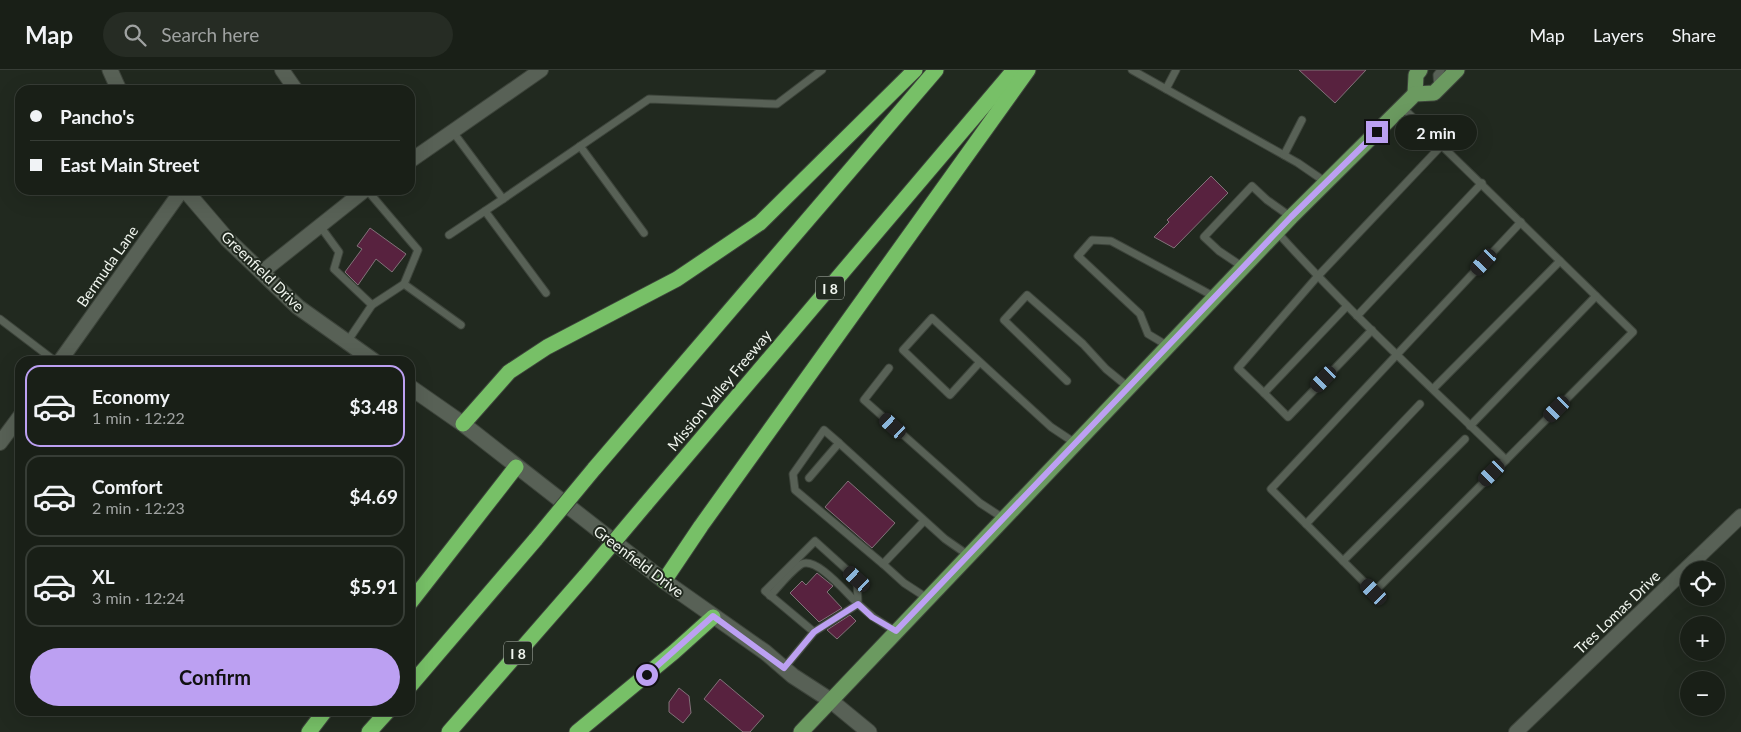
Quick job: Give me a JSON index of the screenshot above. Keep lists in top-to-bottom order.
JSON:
{
  "streets": {
    "highway": ["I 8", "Mission Valley Freeway"],
    "main road": ["Greenfield Drive"],
    "street": ["Bermuda Lane", "Tres Lomas Drive"]
  },
  "page": {
    "header": "Map",
    "search": "Search here",
    "nav": ["Map", "Layers", "Share"],
    "banner": ["Pancho's", "East Main Street"],
    "bubble": "2 min",
    "list": [
      {
        "name": "Economy",
        "note": "1 min · 12:22",
        "value": "$3.48"
      },
      {
        "name": "Comfort",
        "note": "2 min · 12:23",
        "value": "$4.69"
      },
      {
        "name": "XL",
        "note": "3 min · 12:24",
        "value": "$5.91"
      }
    ],
    "map_buttons": ["+", "−"],
    "buttons": "Confirm"
  }
}
